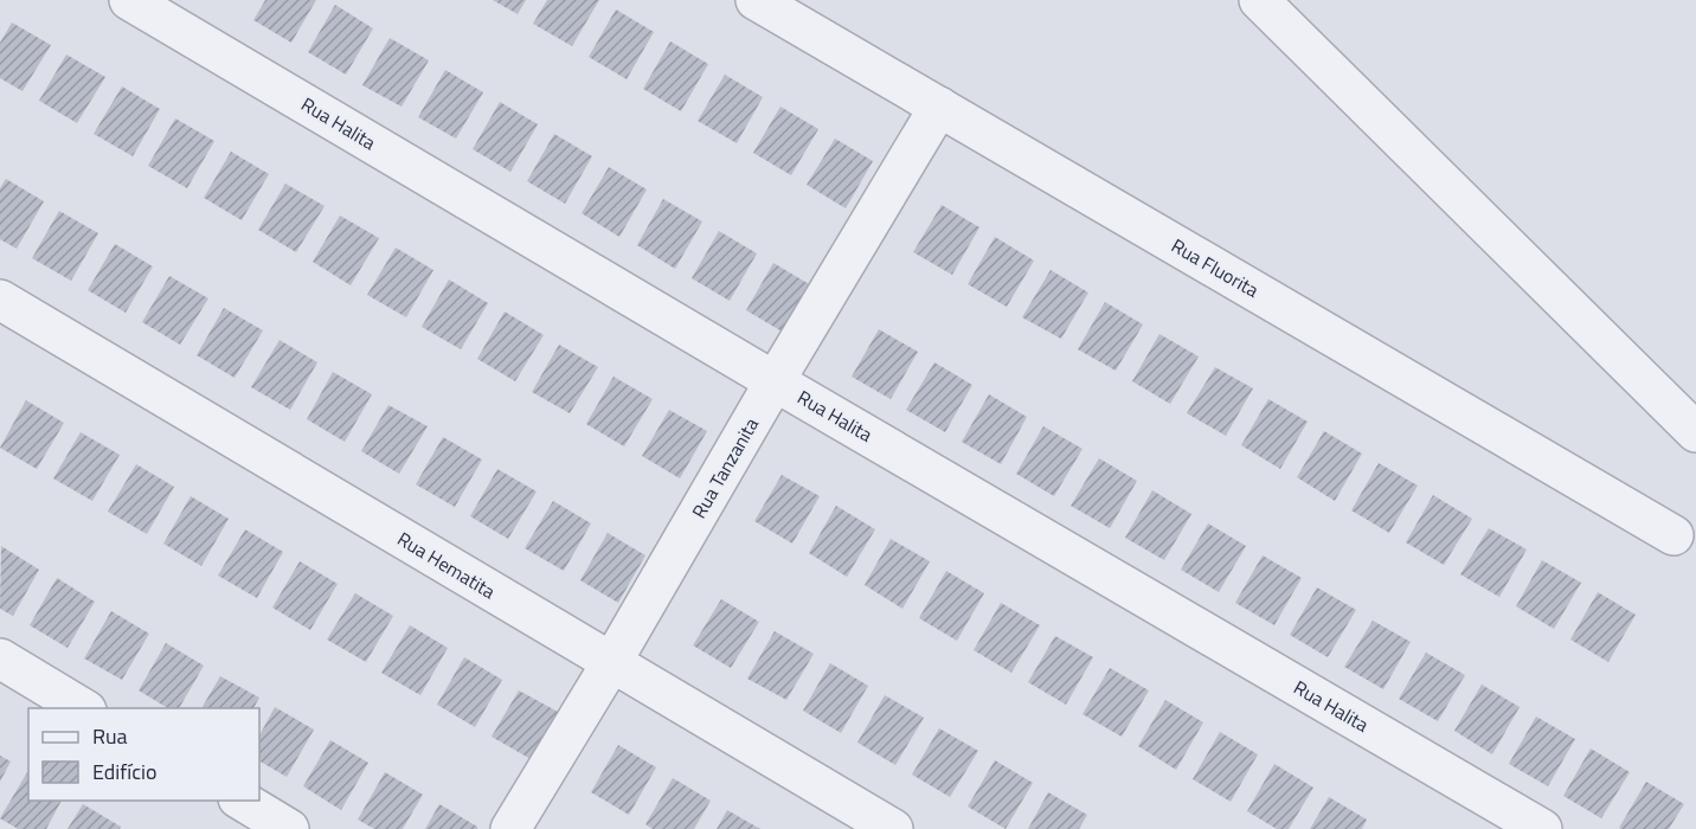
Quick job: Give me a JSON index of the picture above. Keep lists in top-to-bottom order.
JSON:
{
  "streets": {
    "street": [
      "Rua Halita",
      "Rua Fluorita",
      "Rua Tanzanita",
      "Rua Hematita"
    ]
  },
  "crossings": [
    ["Rua Halita", "Rua Tanzanita"],
    ["Rua Fluorita", "Rua Tanzanita"],
    ["Rua Tanzanita", "Rua Hematita"]
  ],
  "legend": ["Rua", "Edifício"]
}
